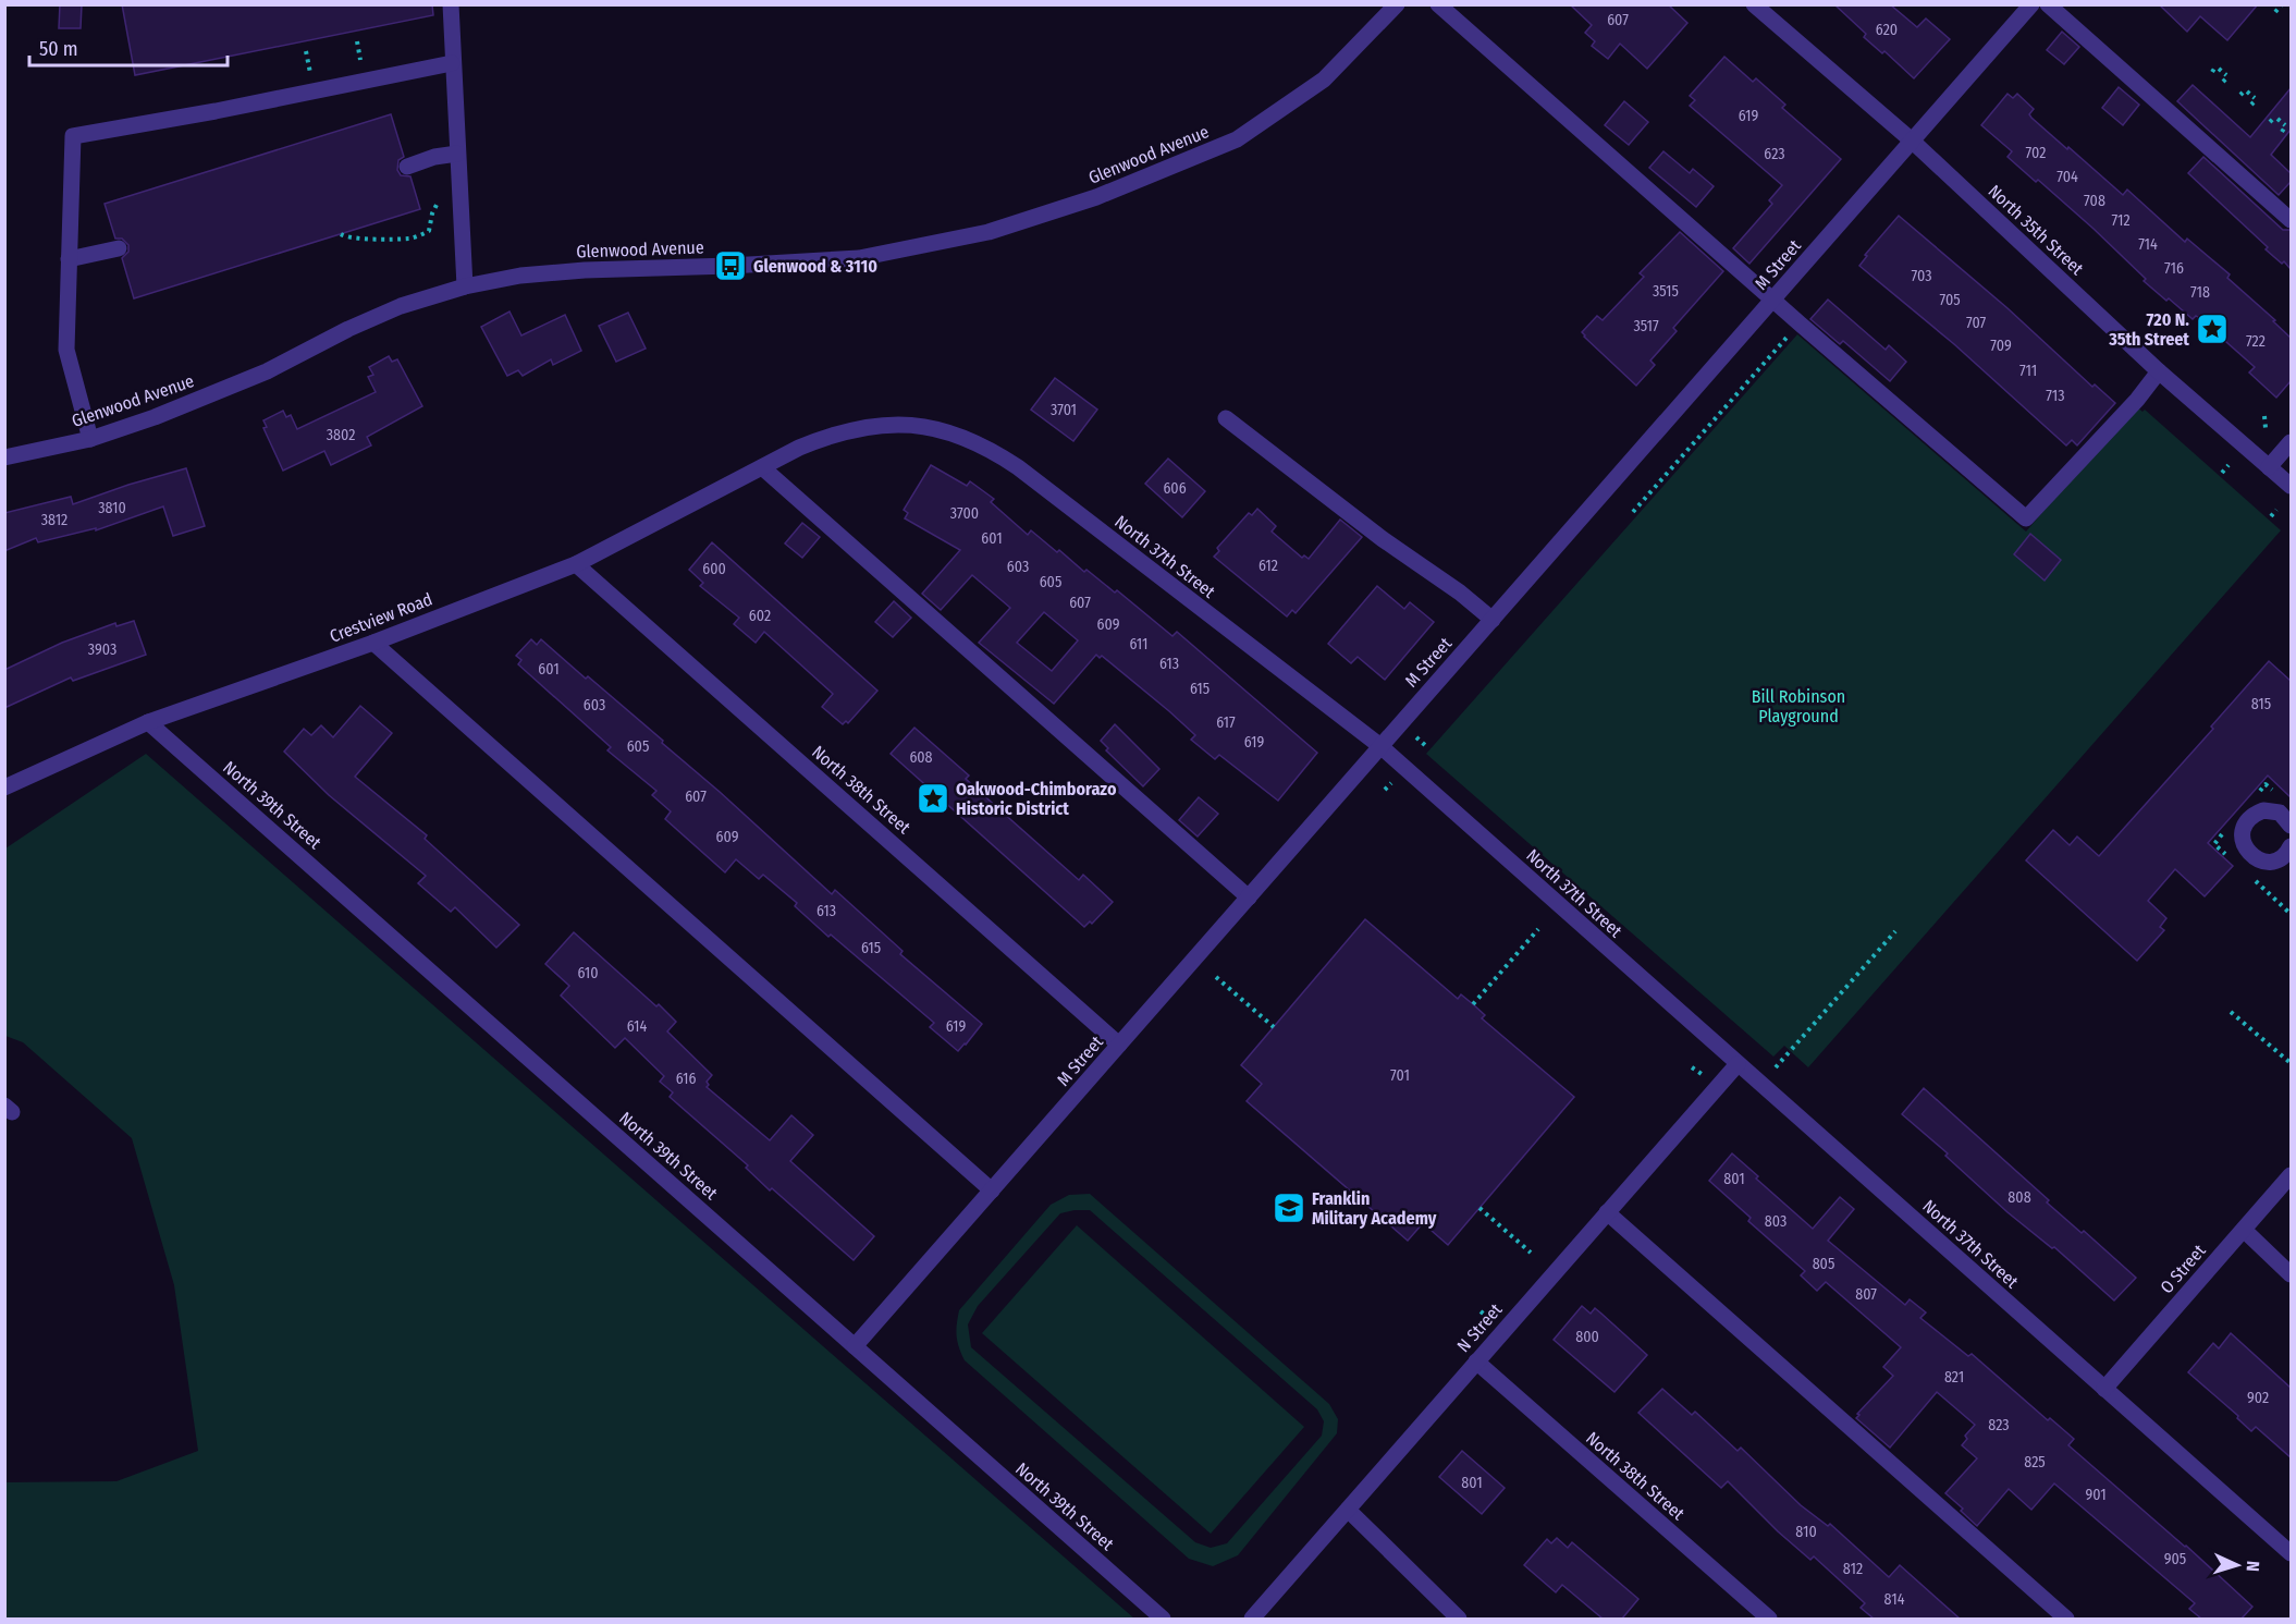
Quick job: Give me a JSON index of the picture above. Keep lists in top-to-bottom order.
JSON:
{
  "streets": {
    "street": [
      "Glenwood Avenue",
      "North 35th Street",
      "M Street",
      "North 37th Street",
      "Crestview Road",
      "North 38th Street",
      "North 39th Street",
      "O Street",
      "N Street"
    ]
  },
  "crossings": [
    ["North 35th Street", "M Street"],
    ["M Street", "North 37th Street"],
    ["M Street", "North 38th Street"],
    ["M Street", "North 39th Street"],
    ["North 37th Street", "Crestview Road"],
    ["North 37th Street", "O Street"],
    ["North 37th Street", "N Street"],
    ["Crestview Road", "North 38th Street"],
    ["Crestview Road", "North 39th Street"],
    ["North 38th Street", "N Street"]
  ],
  "parks": ["Bill Robinson Playground"],
  "places": {
    "bus stop": ["Glenwood & 3110"],
    "place": ["720 N. 35th Street", "Oakwood-Chimborazo Historic District"],
    "school or university": ["Franklin Military Academy"]
  },
  "house_numbers": [
    "607",
    "620",
    "619",
    "702",
    "623",
    "704",
    "708",
    "712",
    "714",
    "716",
    "703",
    "3515",
    "718",
    "705",
    "707",
    "3517",
    "722",
    "709",
    "711",
    "713",
    "3701",
    "3802",
    "606",
    "3810",
    "3700",
    "3812",
    "601",
    "612",
    "603",
    "600",
    "605",
    "607",
    "602",
    "609",
    "611",
    "3903",
    "613",
    "601",
    "615",
    "815",
    "603",
    "617",
    "619",
    "605",
    "608",
    "607",
    "609",
    "613",
    "615",
    "610",
    "614",
    "619",
    "701",
    "616",
    "801",
    "808",
    "803",
    "805",
    "807",
    "800",
    "821",
    "902",
    "823",
    "825",
    "801",
    "901",
    "810",
    "905",
    "812",
    "814"
  ],
  "scale_bar": "50 m",
  "north": "right"
}
